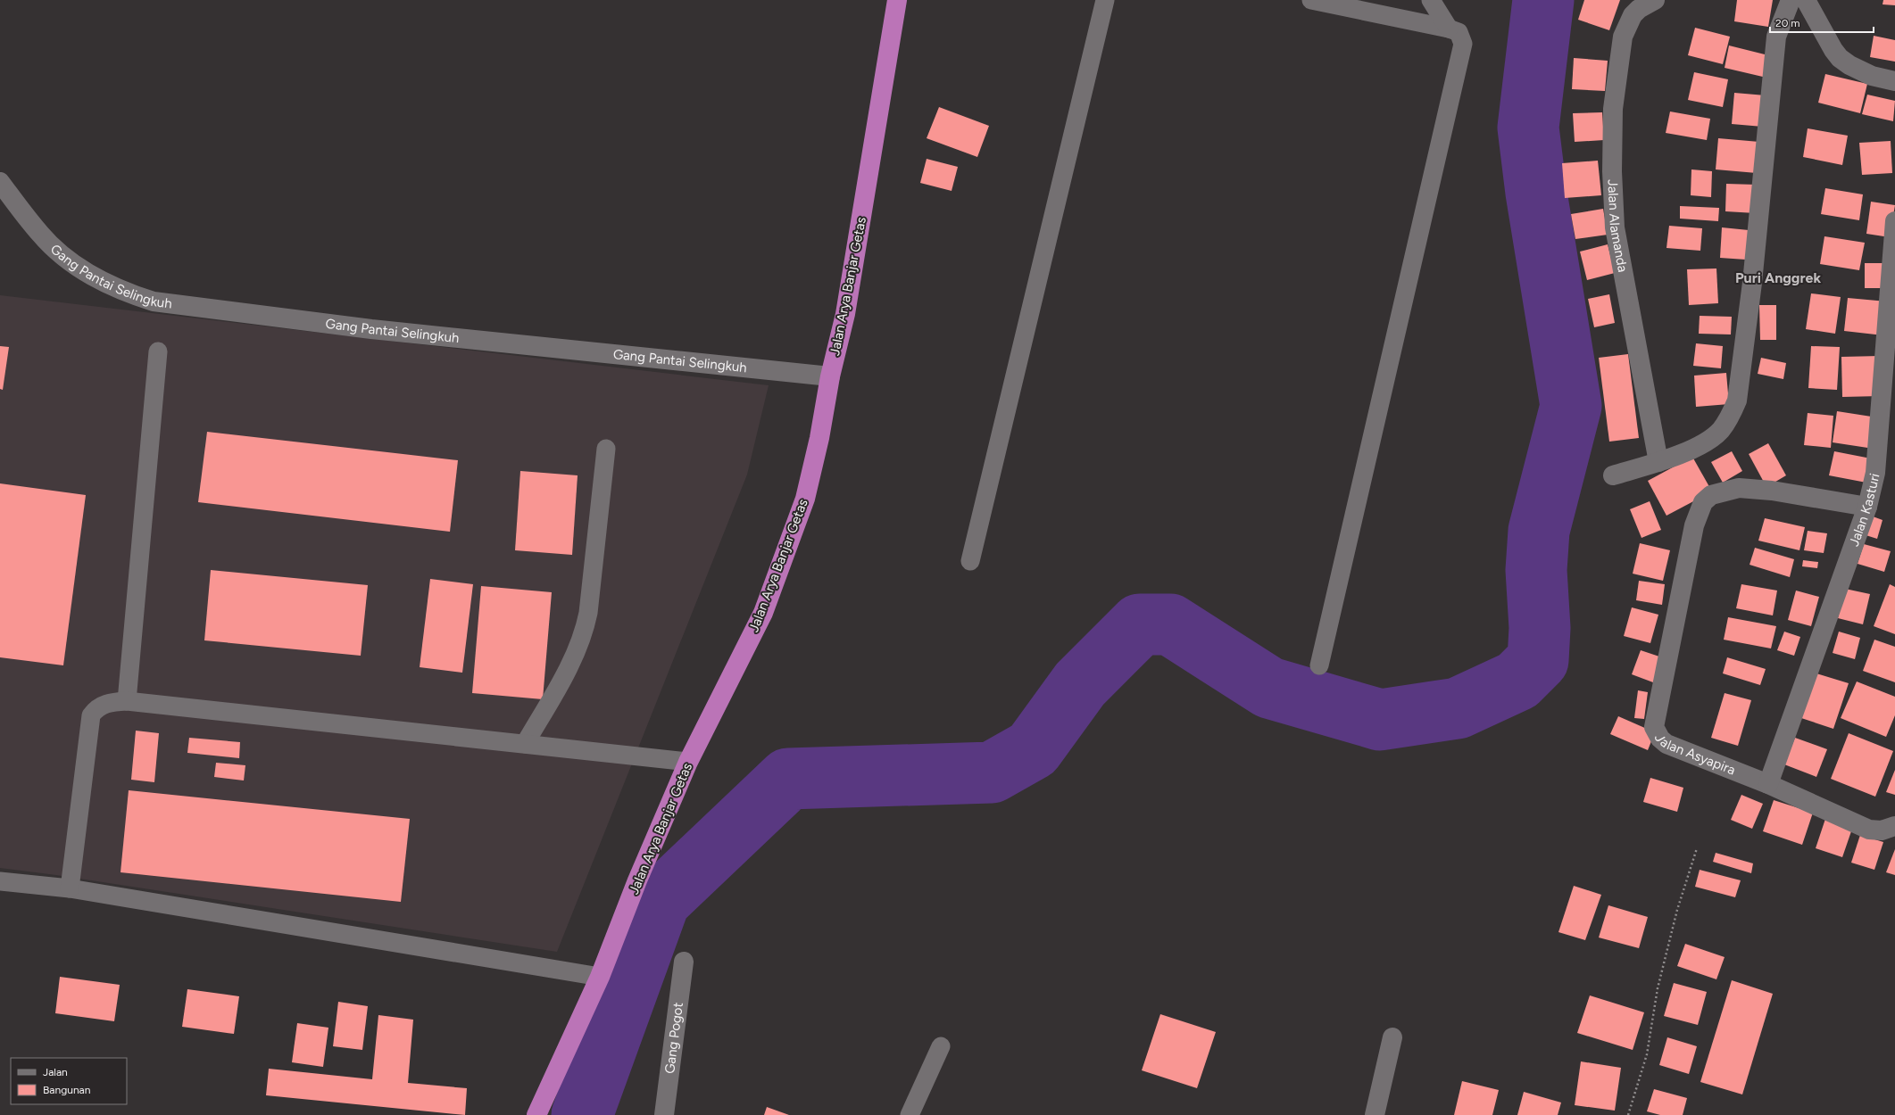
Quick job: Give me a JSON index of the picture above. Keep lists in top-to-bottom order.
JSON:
{
  "streets": {
    "highway": ["Jalan Arya Banjar Getas"],
    "street": [
      "Jalan Alamanda",
      "Gang Pantai Selingkuh",
      "Jalan Kasturi",
      "Jalan Asyapira",
      "Gang Pogot"
    ]
  },
  "crossings": [
    ["Gang Pantai Selingkuh", "Jalan Arya Banjar Getas"],
    ["Jalan Kasturi", "Jalan Asyapira"]
  ],
  "districts": ["Puri Anggrek"],
  "legend": ["Jalan", "Bangunan"],
  "scale_bar": "20 m"
}
